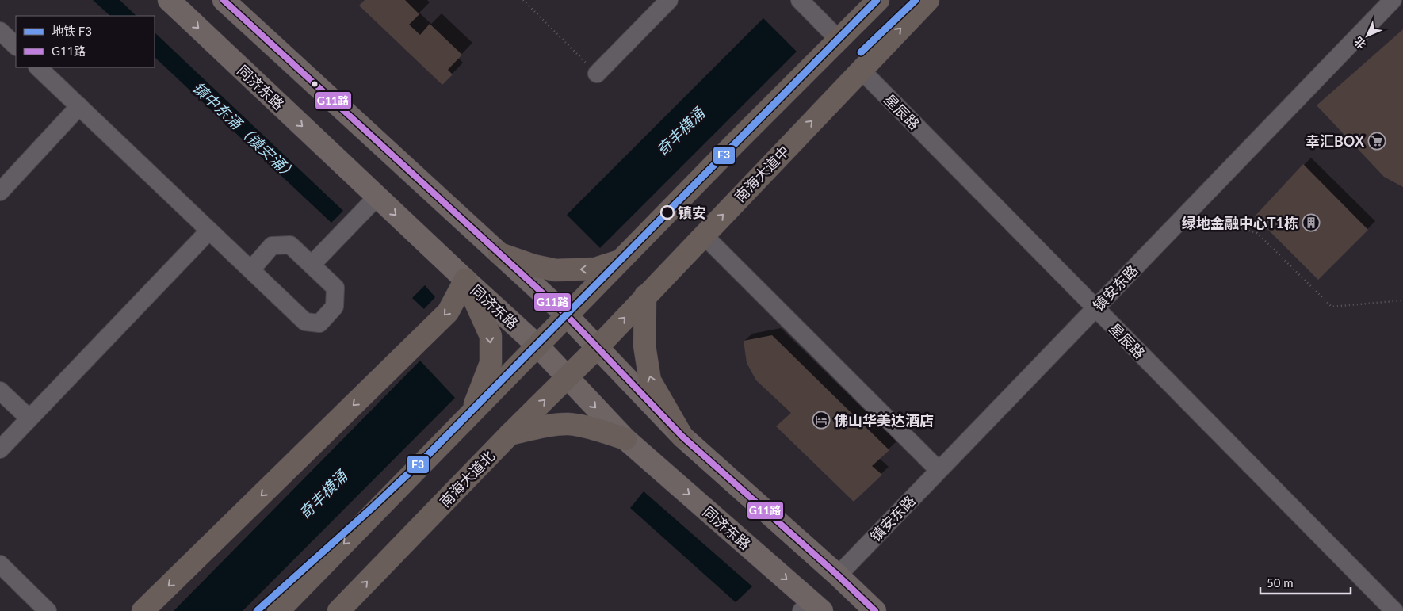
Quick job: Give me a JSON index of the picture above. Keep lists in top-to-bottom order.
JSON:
{
  "streets": {
    "highway": ["南海大道中", "南海大道北"],
    "main road": ["同济东路"],
    "street": ["星辰路", "镇安东路"]
  },
  "crossings": [
    ["同济东路", "南海大道北"],
    ["星辰路", "南海大道中"],
    ["星辰路", "镇安东路"],
    ["南海大道中", "南海大道北"]
  ],
  "water": ["镇中东涌（镇安涌）", "奇丰横涌"],
  "places": {
    "supermarket": ["幸汇BOX"],
    "other": ["镇安"],
    "building": ["绿地金融中心T1栋"],
    "hotel": ["佛山华美达酒店"]
  },
  "lines": ["metro line F3", "transit line G11路"],
  "legend": ["地铁 F3", "G11路"],
  "scale_bar": "50 m",
  "north": "bottom left"
}
